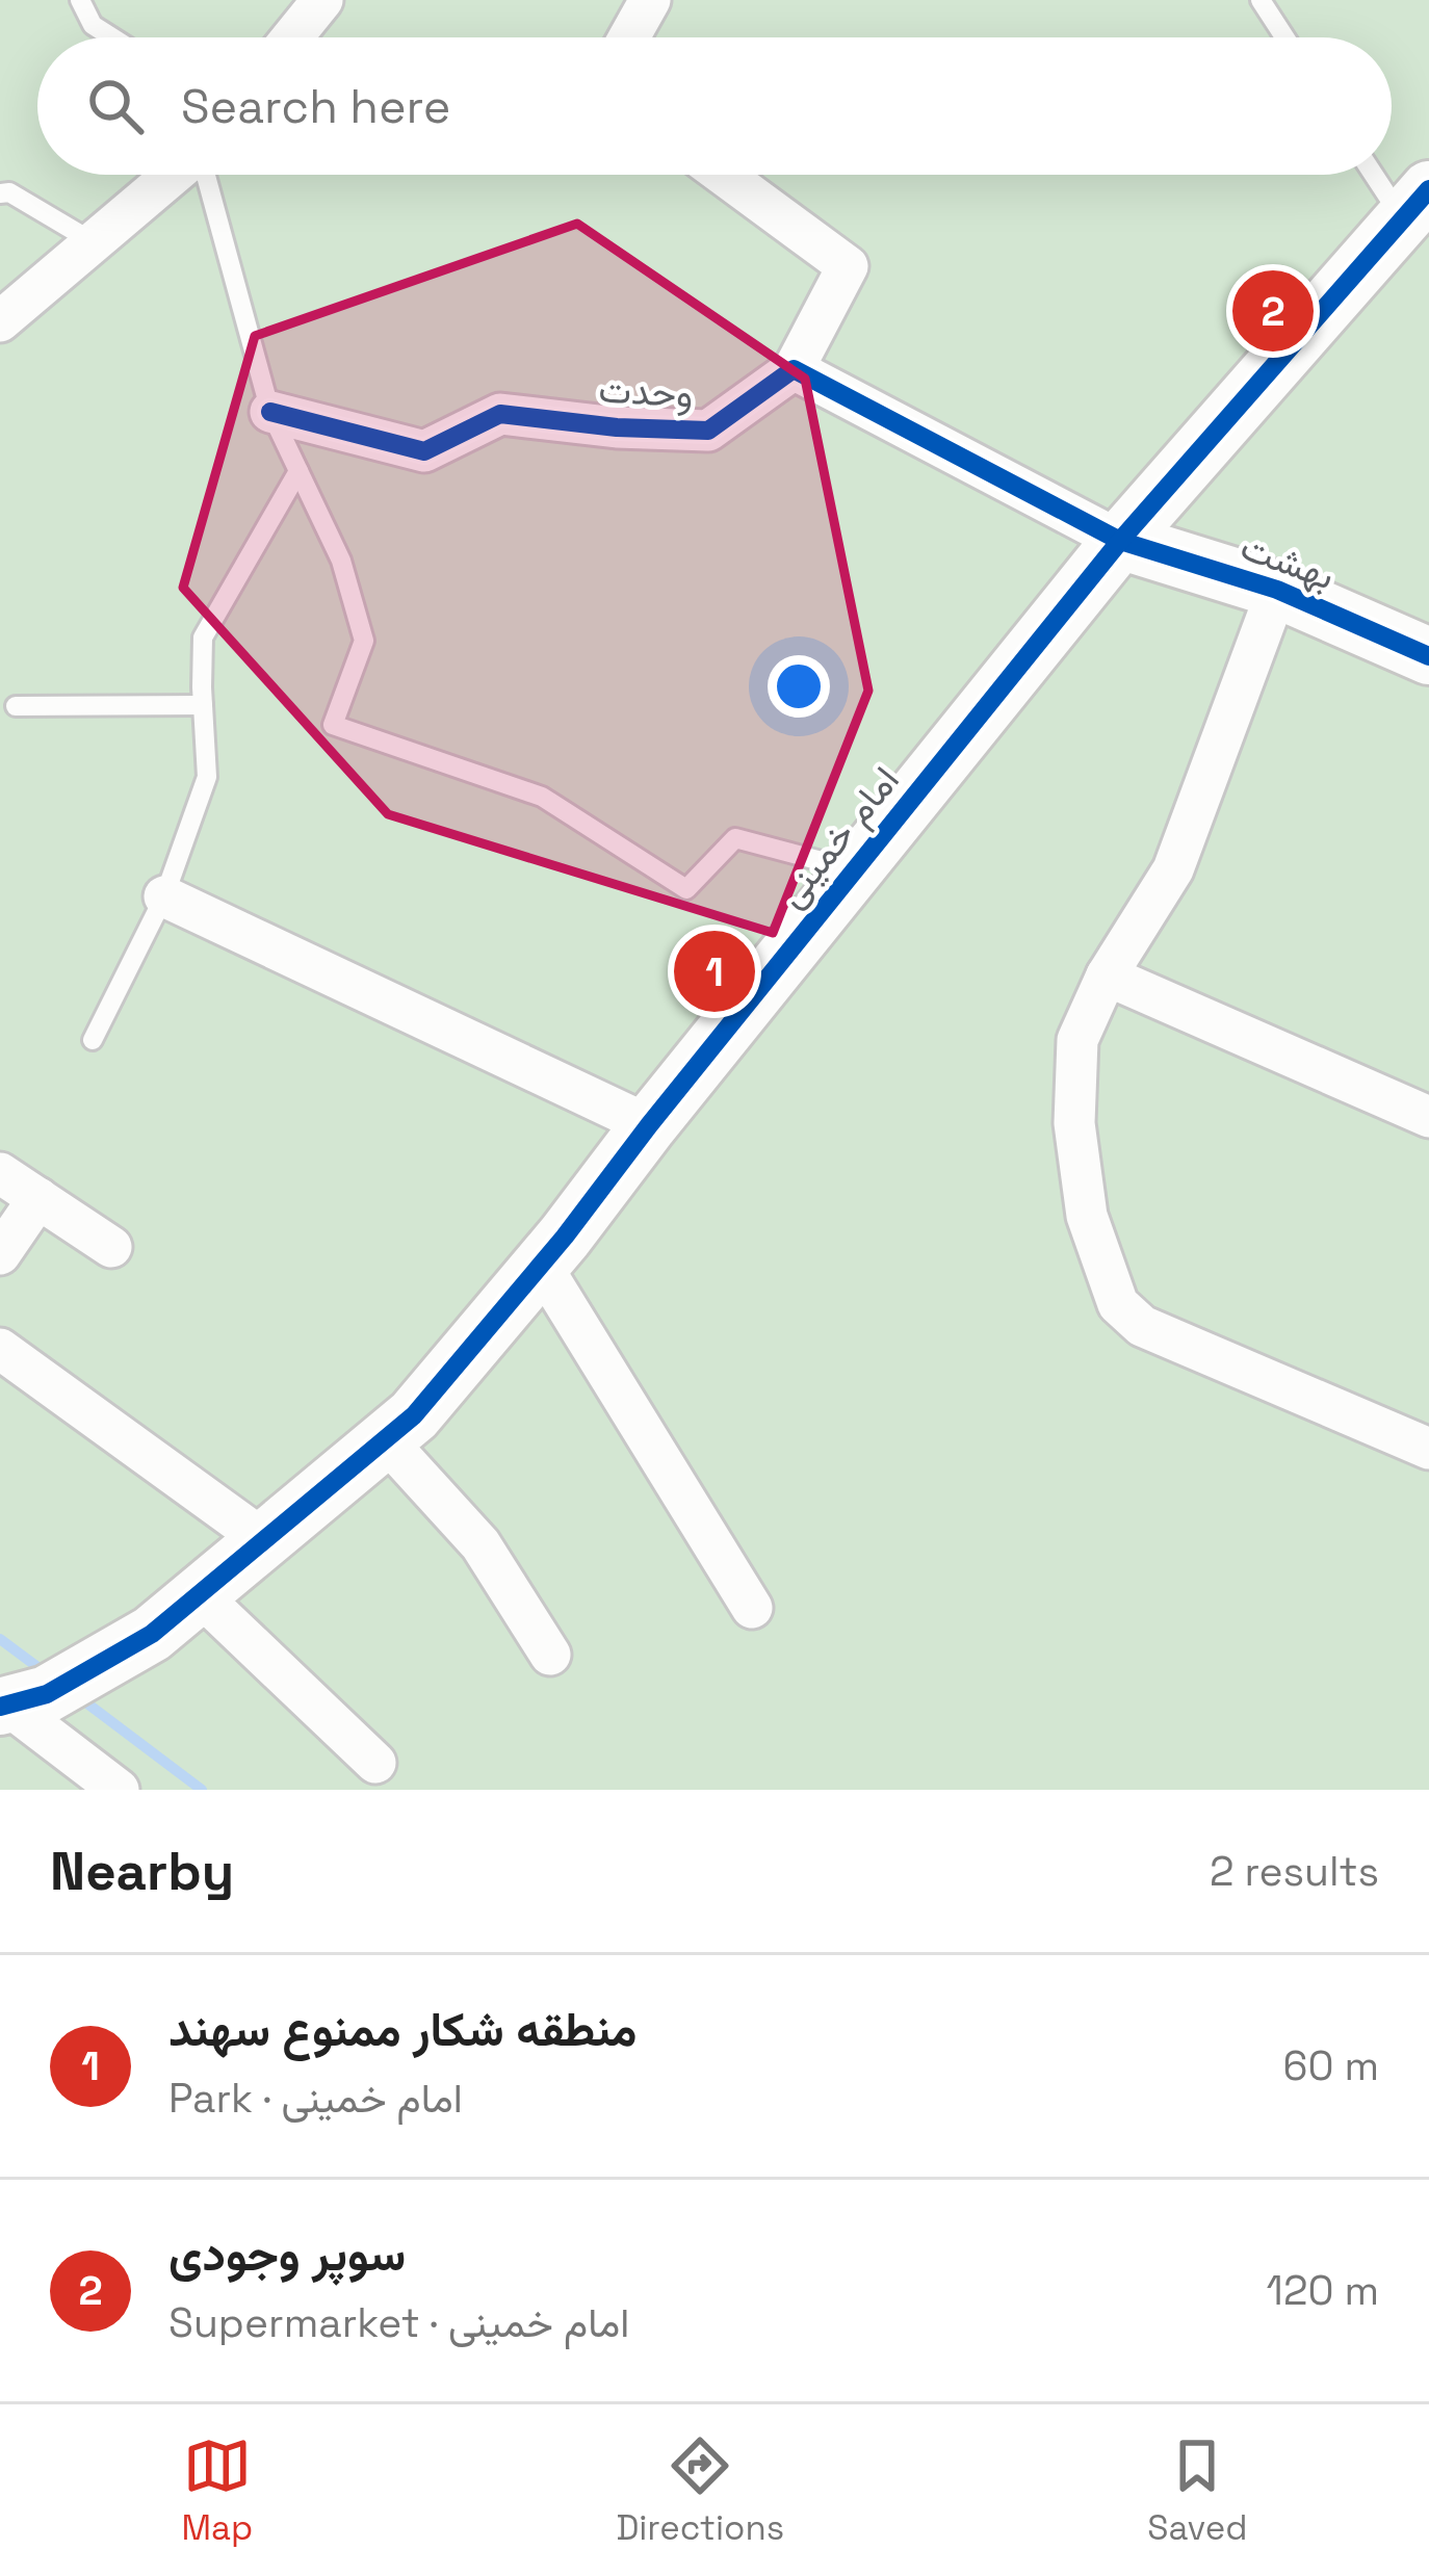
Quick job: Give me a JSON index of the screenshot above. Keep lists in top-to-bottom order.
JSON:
{
  "streets": {
    "street": ["وحدت", "بهشت", "امام خمینی"]
  },
  "crossings": [
    ["بهشت", "امام خمینی"]
  ],
  "page": {
    "search": "Search here",
    "pins": ["2", "1"],
    "heading": ["Nearby", "2 results"],
    "list": [
      {
        "mark": "1",
        "name": "منطقه شکار ممنوع سهند",
        "note": "Park · امام خمینی",
        "value": "60 m"
      },
      {
        "mark": "2",
        "name": "سوپر وجودی",
        "note": "Supermarket · امام خمینی",
        "value": "120 m"
      }
    ],
    "nav": ["Map", "Directions", "Saved"]
  }
}
